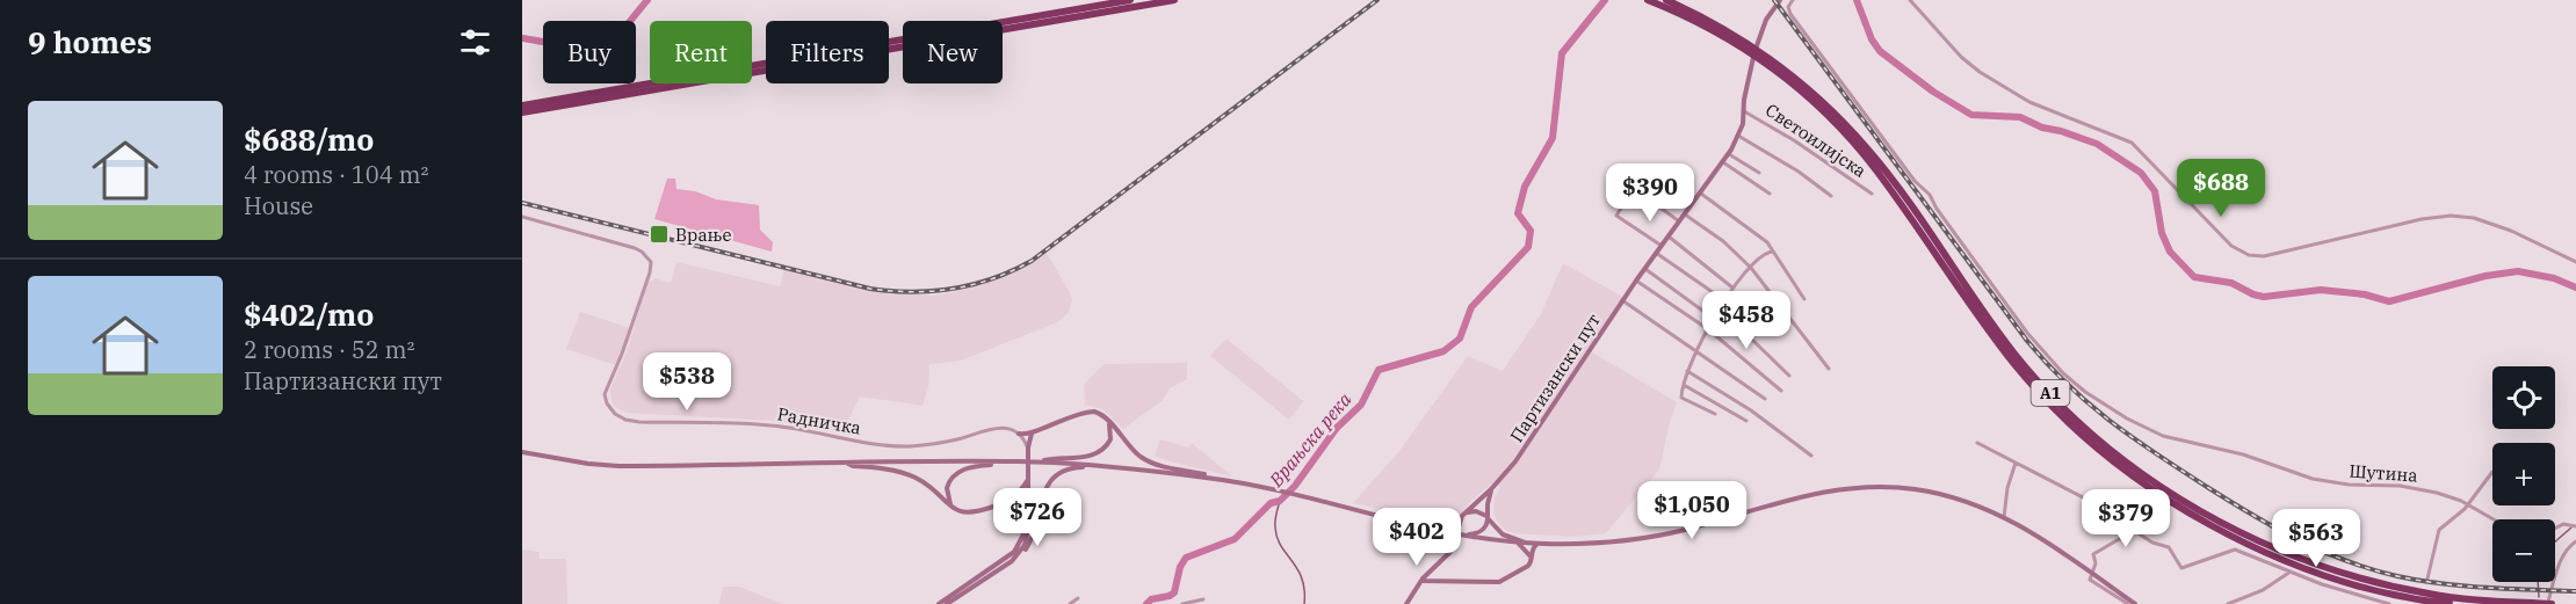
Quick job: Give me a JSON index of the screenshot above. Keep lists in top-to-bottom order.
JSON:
{
  "streets": {
    "highway": ["A1"],
    "main road": ["Партизански пут"],
    "street": ["Светоилијска", "Радничка", "Шутина"]
  },
  "crossings": [
    ["Светоилијска", "Партизански пут"]
  ],
  "water": ["Врањска река"],
  "places": {
    "transit": ["Врање"]
  },
  "page": {
    "heading": "9 homes",
    "chip": [
      "Buy",
      "Rent",
      "Filters",
      "New"
    ],
    "list": [
      {
        "name": "$688/mo",
        "note": "4 rooms · 104 m² · House"
      },
      {
        "name": "$402/mo",
        "note": "2 rooms · 52 m² · Партизански пут"
      }
    ],
    "price": [
      "$688",
      "$390",
      "$458",
      "$538",
      "$1,050",
      "$726",
      "$379",
      "$402",
      "$563"
    ],
    "map_buttons": ["+", "−"]
  }
}
